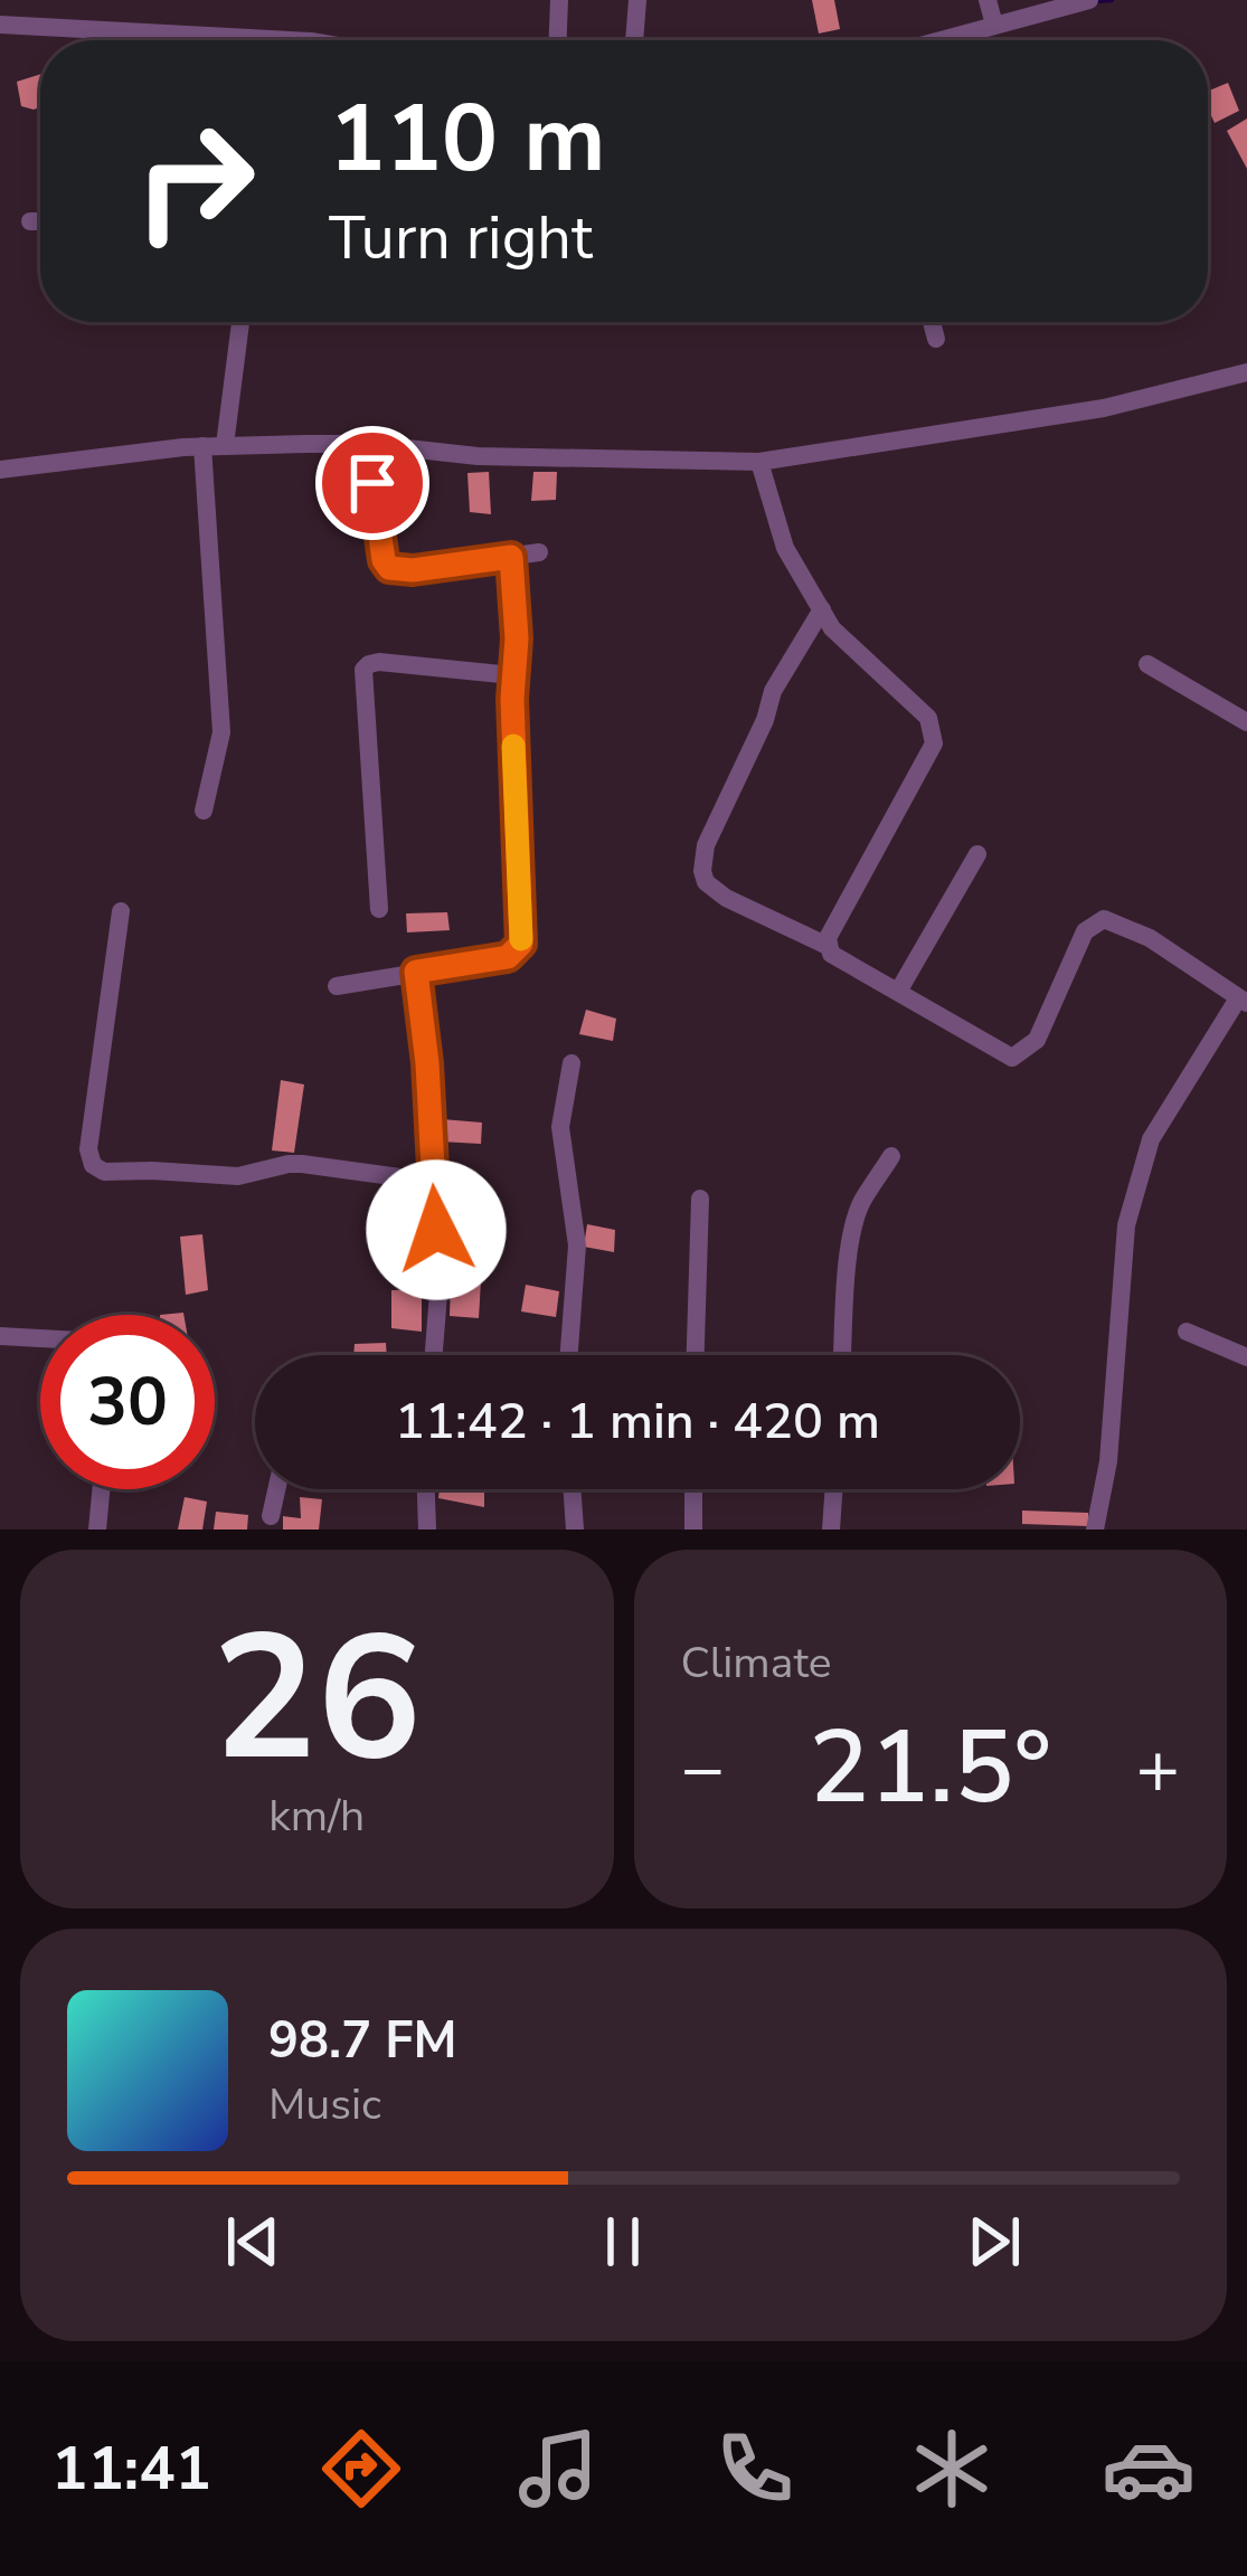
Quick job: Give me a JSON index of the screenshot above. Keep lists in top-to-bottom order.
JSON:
{
  "page": {
    "turn": ["110 m", "Turn right"],
    "limit": "30",
    "trip": "11:42 · 1 min · 420 m",
    "tile": [
      ["26", "km/h"],
      "Climate"
    ],
    "heat": ["−", "21.5°", "+"],
    "song": ["98.7 FM", "Music"],
    "tabs": "11:41"
  }
}
